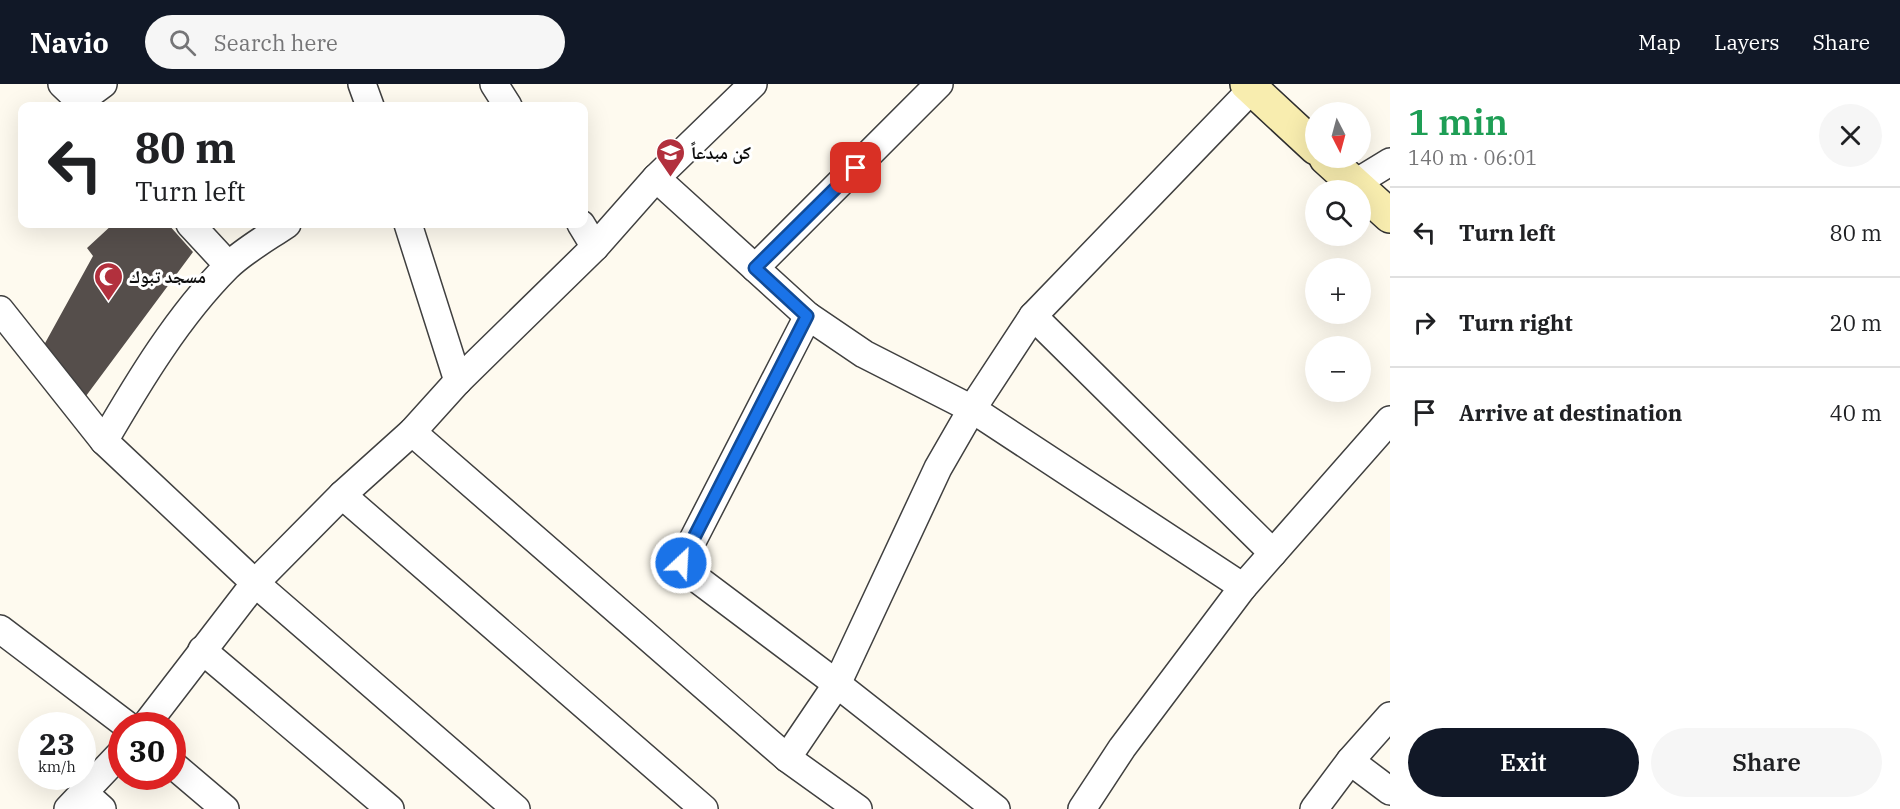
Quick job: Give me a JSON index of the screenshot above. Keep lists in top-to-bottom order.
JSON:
{
  "places": {
    "school or university": ["كن مبدعاً"],
    "mosque": ["مسجد تبوك"]
  },
  "north": "bottom",
  "page": {
    "header": "Navio",
    "search": "Search here",
    "nav": ["Map", "Layers", "Share"],
    "heading": ["1 min", "140 m · 06:01"],
    "map_buttons": ["+", "−"],
    "turn": ["80 m", "Turn left"],
    "list": [
      {
        "name": "Turn left",
        "value": "80 m"
      },
      {
        "name": "Turn right",
        "value": "20 m"
      },
      {
        "name": "Arrive at destination",
        "value": "40 m"
      }
    ],
    "speed": "23 km/h",
    "limit": "30",
    "buttons": ["Exit", "Share"]
  }
}
